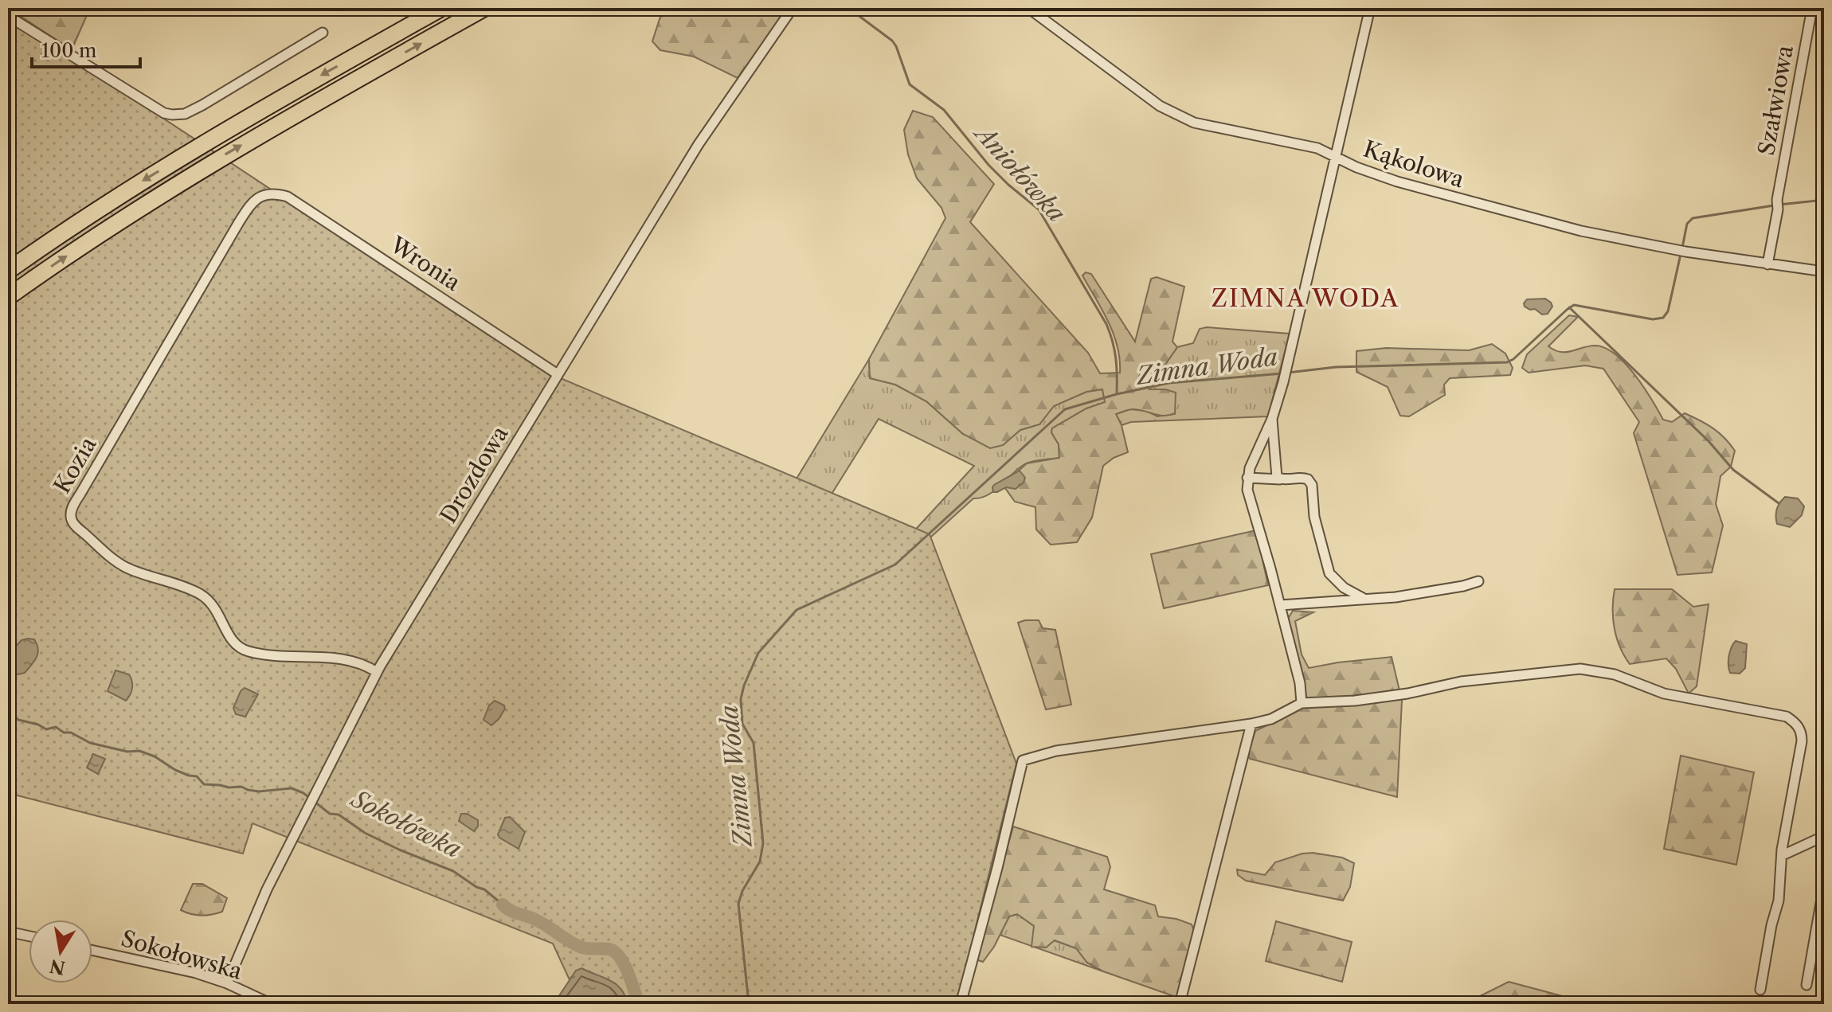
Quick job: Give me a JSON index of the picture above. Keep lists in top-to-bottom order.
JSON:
{
  "streets": {
    "street": [
      "Szałwiowa",
      "Kąkolowa",
      "Wronia",
      "Kozia",
      "Drozdowa",
      "Sokołowska"
    ]
  },
  "crossings": [
    ["Szałwiowa", "Kąkolowa"],
    ["Wronia", "Kozia"],
    ["Wronia", "Drozdowa"],
    ["Kozia", "Drozdowa"],
    ["Drozdowa", "Sokołowska"]
  ],
  "districts": ["ZIMNA WODA"],
  "water": ["Aniołówka", "Zimna Woda", "Sokołówka"],
  "scale_bar": "100 m",
  "north": "bottom"
}
